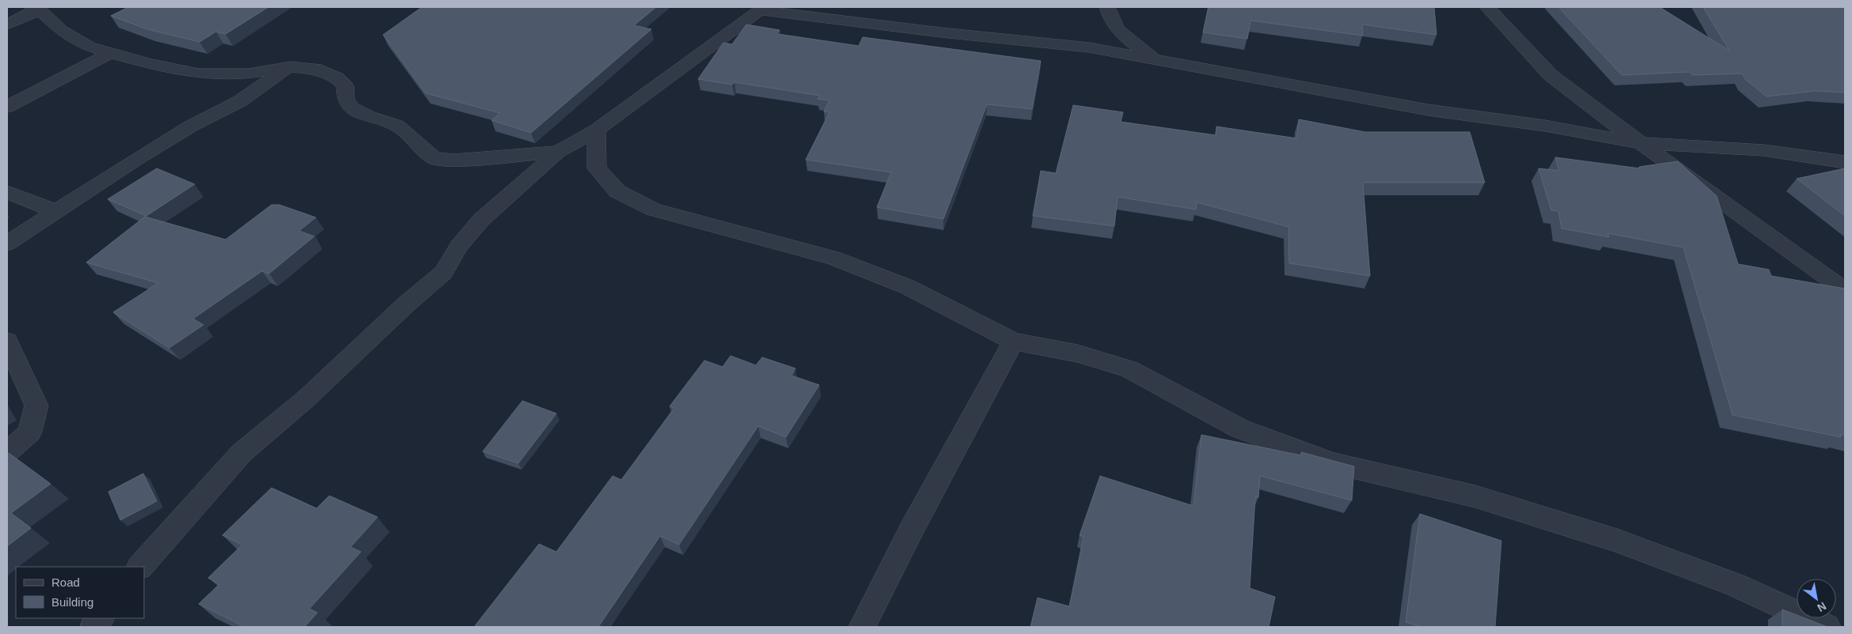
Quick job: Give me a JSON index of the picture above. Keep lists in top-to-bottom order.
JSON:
{
  "legend": ["Road", "Building"],
  "north": "bottom right"
}
